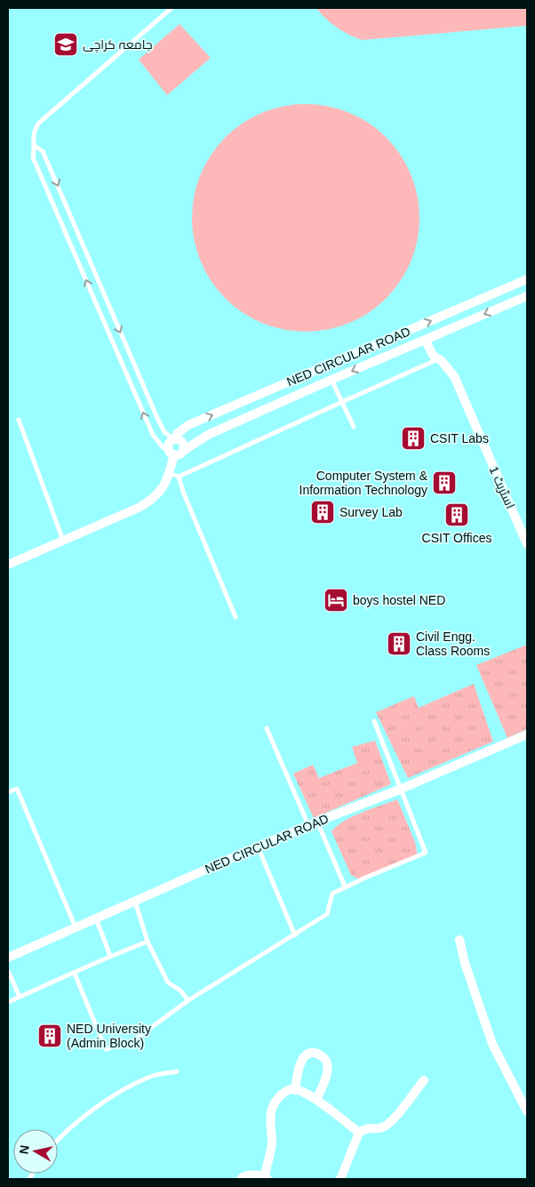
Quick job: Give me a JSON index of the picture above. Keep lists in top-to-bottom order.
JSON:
{
  "streets": {
    "street": ["NED CIRCULAR ROAD", "اسٹریٹ 1"]
  },
  "crossings": [
    ["NED CIRCULAR ROAD", "اسٹریٹ 1"]
  ],
  "places": {
    "school or university": ["جامعہ کراچی"],
    "building": [
      "CSIT Labs",
      "Computer System & Information Technology",
      "Survey Lab",
      "CSIT Offices",
      "Civil Engg. Class Rooms",
      "NED University (Admin Block)"
    ],
    "hotel": ["boys hostel NED"]
  },
  "north": "left"
}
